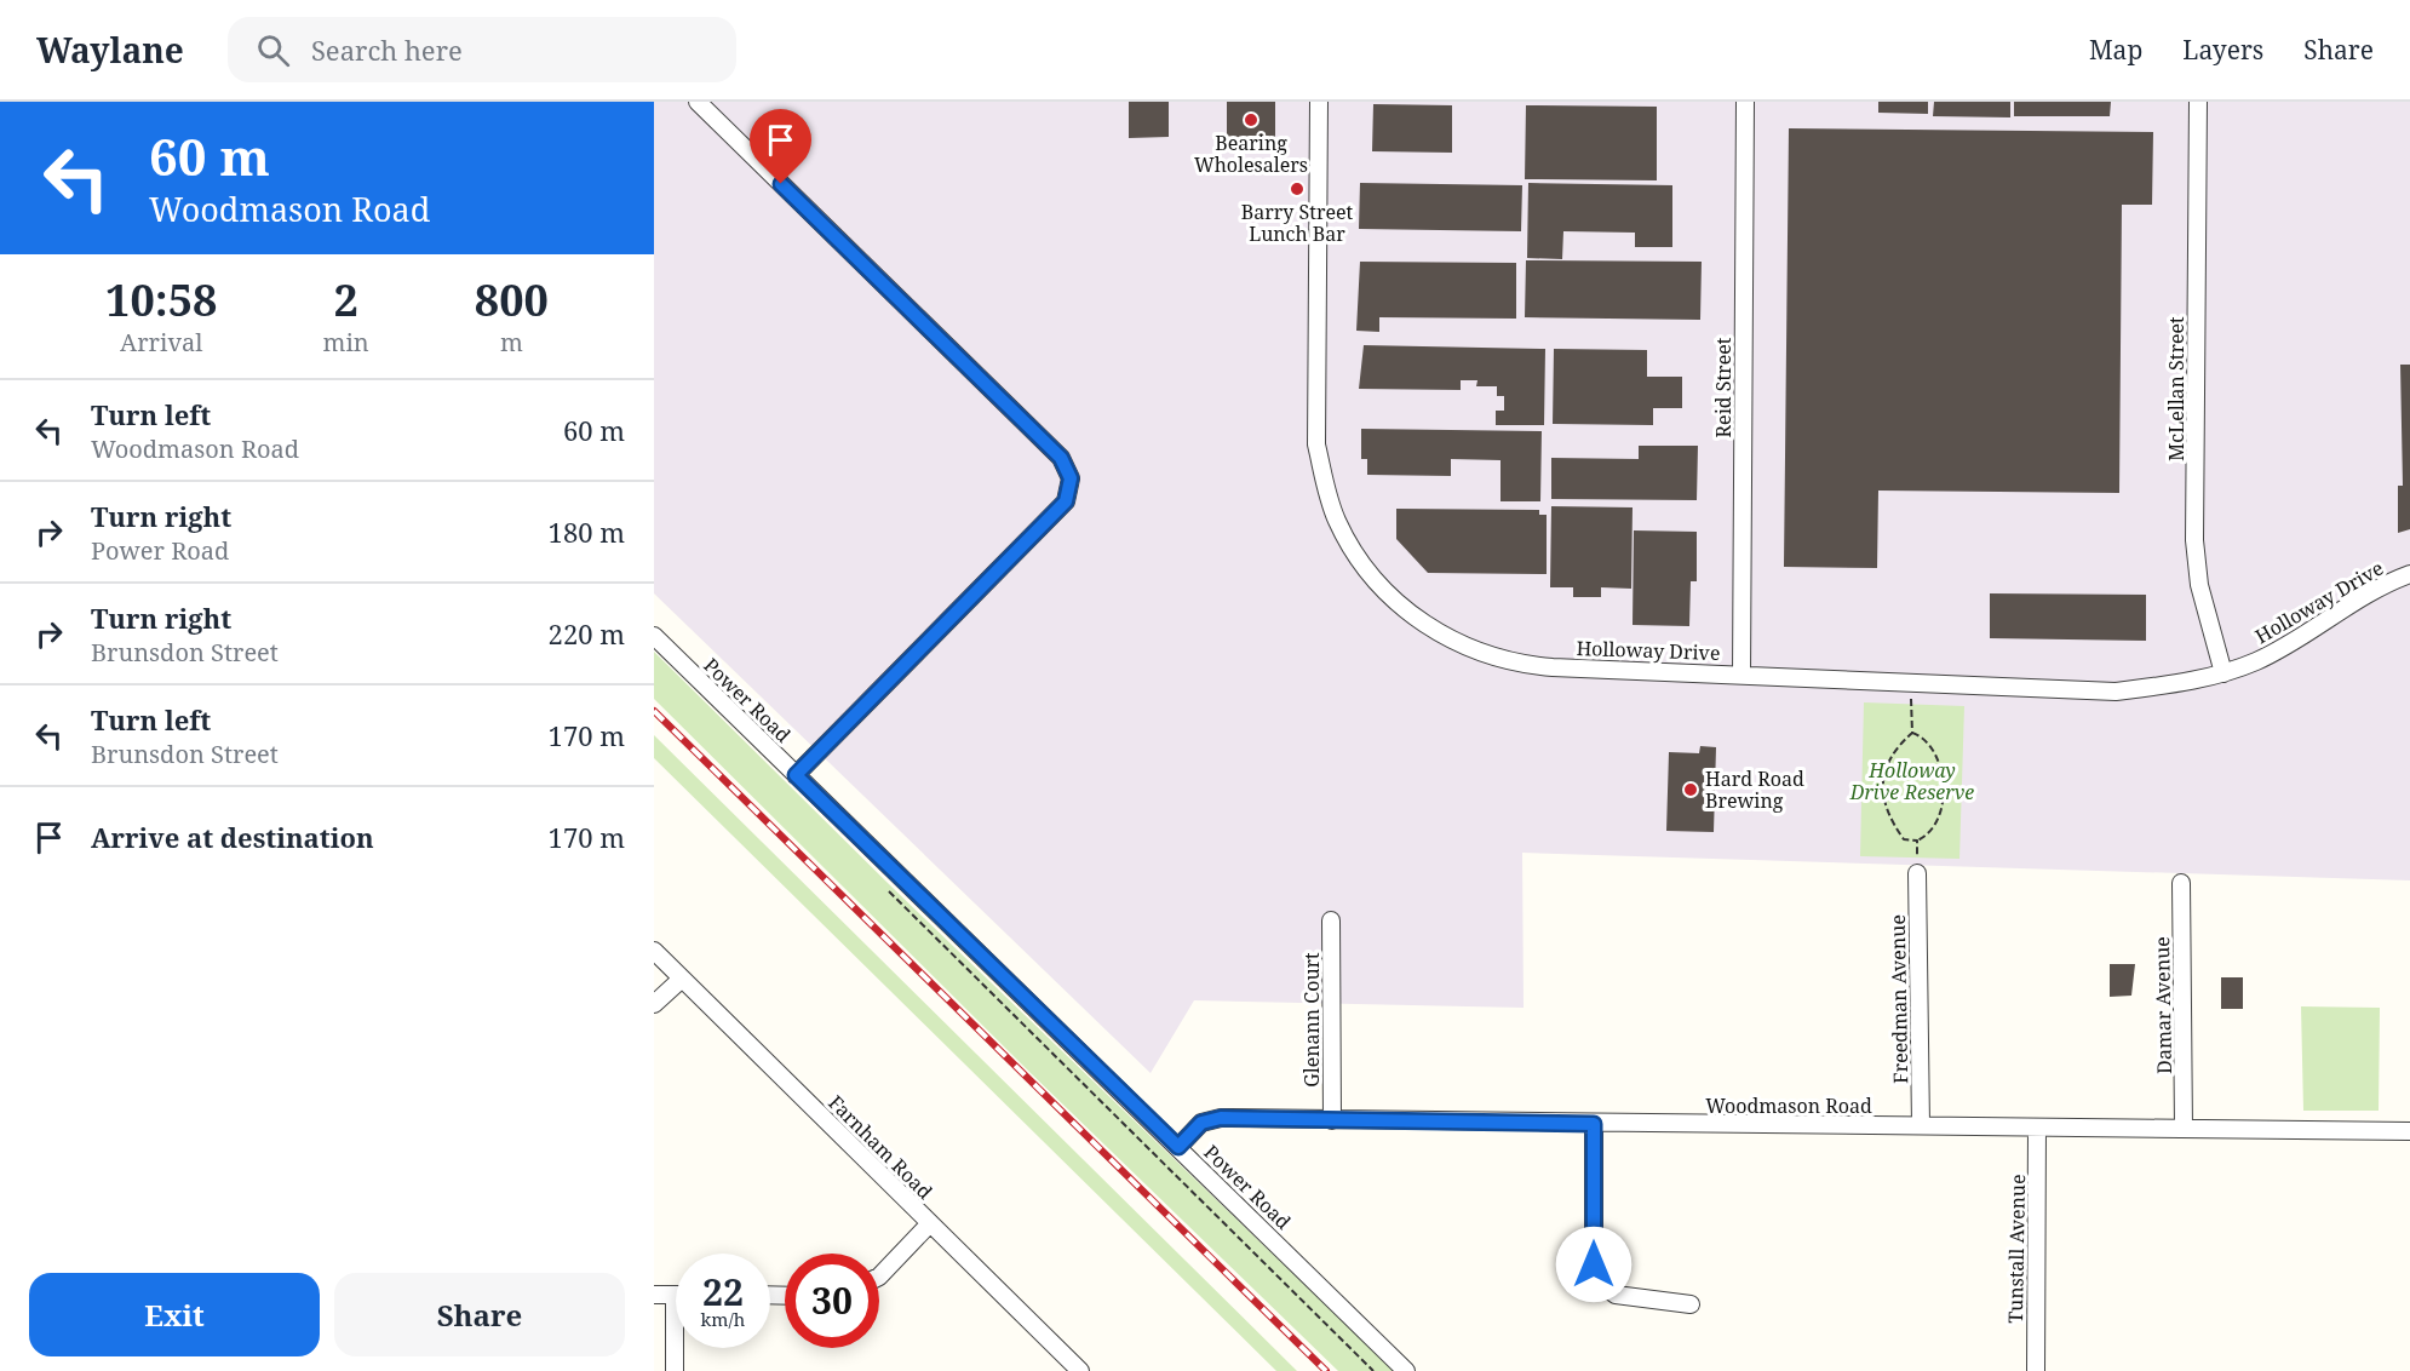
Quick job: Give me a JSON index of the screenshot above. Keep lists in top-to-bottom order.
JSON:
{
  "streets": {
    "street": [
      "Reid Street",
      "McLellan Street",
      "Holloway Drive",
      "Power Road",
      "Freedman Avenue",
      "Damar Avenue",
      "Glenann Court",
      "Woodmason Road",
      "Farnham Road",
      "Tunstall Avenue"
    ]
  },
  "crossings": [
    ["Reid Street", "Holloway Drive"],
    ["McLellan Street", "Holloway Drive"],
    ["Power Road", "Woodmason Road"],
    ["Freedman Avenue", "Woodmason Road"],
    ["Damar Avenue", "Woodmason Road"],
    ["Glenann Court", "Woodmason Road"],
    ["Woodmason Road", "Tunstall Avenue"]
  ],
  "parks": ["Holloway Drive Reserve"],
  "places": ["Bearing Wholesalers", "Barry Street Lunch Bar", "Hard Road Brewing"],
  "page": {
    "header": "Waylane",
    "search": "Search here",
    "nav": ["Map", "Layers", "Share"],
    "turn": ["60 m", "Woodmason Road"],
    "eta": [
      "10:58",
      "Arrival",
      "2",
      "min",
      "800",
      "m"
    ],
    "list": [
      {
        "name": "Turn left",
        "note": "Woodmason Road",
        "value": "60 m"
      },
      {
        "name": "Turn right",
        "note": "Power Road",
        "value": "180 m"
      },
      {
        "name": "Turn right",
        "note": "Brunsdon Street",
        "value": "220 m"
      },
      {
        "name": "Turn left",
        "note": "Brunsdon Street",
        "value": "170 m"
      },
      {
        "name": "Arrive at destination",
        "value": "170 m"
      }
    ],
    "speed": "22 km/h",
    "limit": "30",
    "buttons": ["Exit", "Share"]
  }
}
